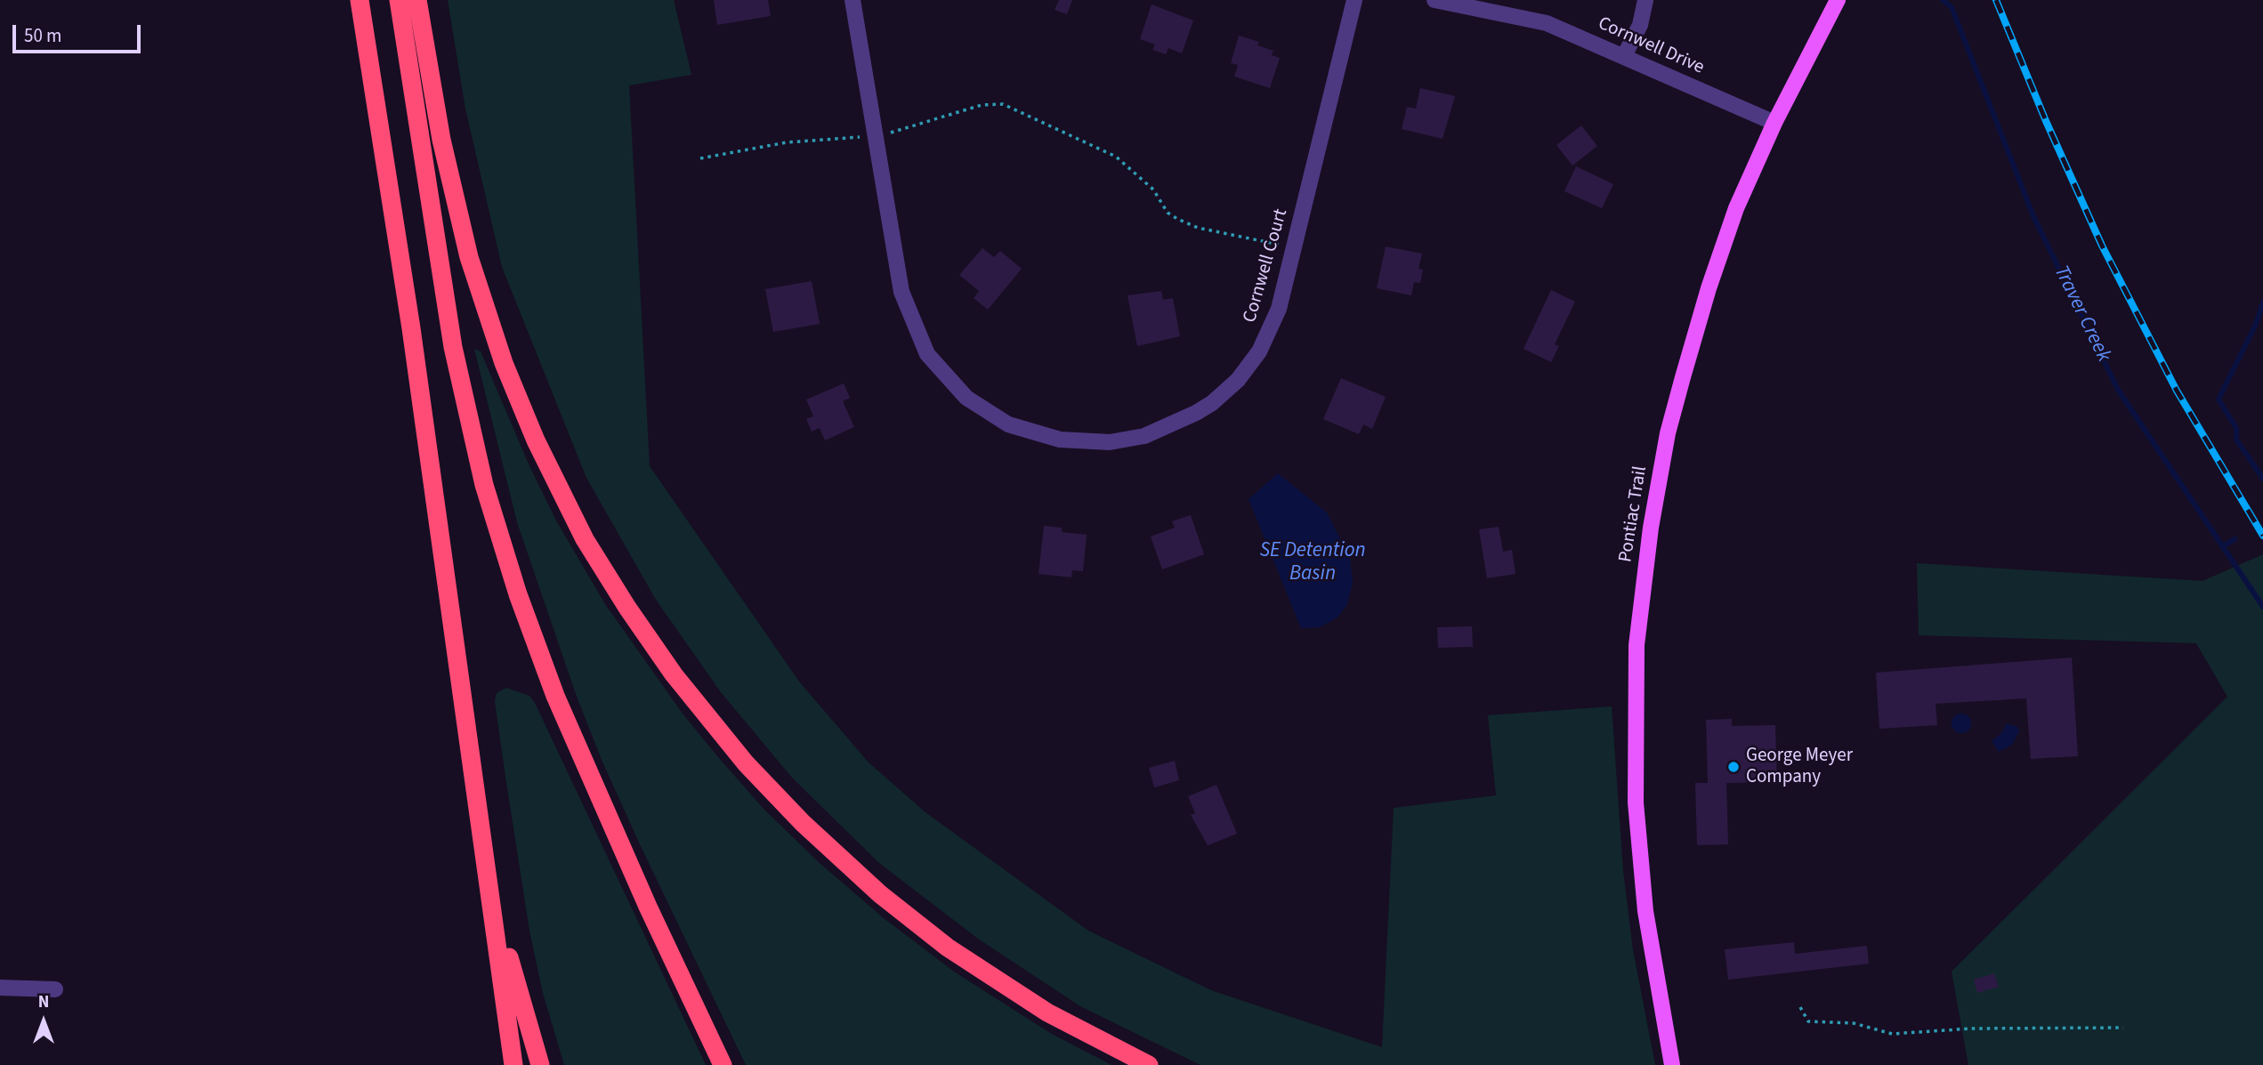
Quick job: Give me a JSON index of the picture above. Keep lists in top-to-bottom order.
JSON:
{
  "streets": {
    "main road": ["Pontiac Trail"],
    "street": ["Cornwell Drive", "Cornwell Court"]
  },
  "crossings": [
    ["Cornwell Drive", "Pontiac Trail"]
  ],
  "water": ["Traver Creek", "SE Detention Basin"],
  "places": ["George Meyer Company"],
  "scale_bar": "50 m",
  "north": "top"
}
